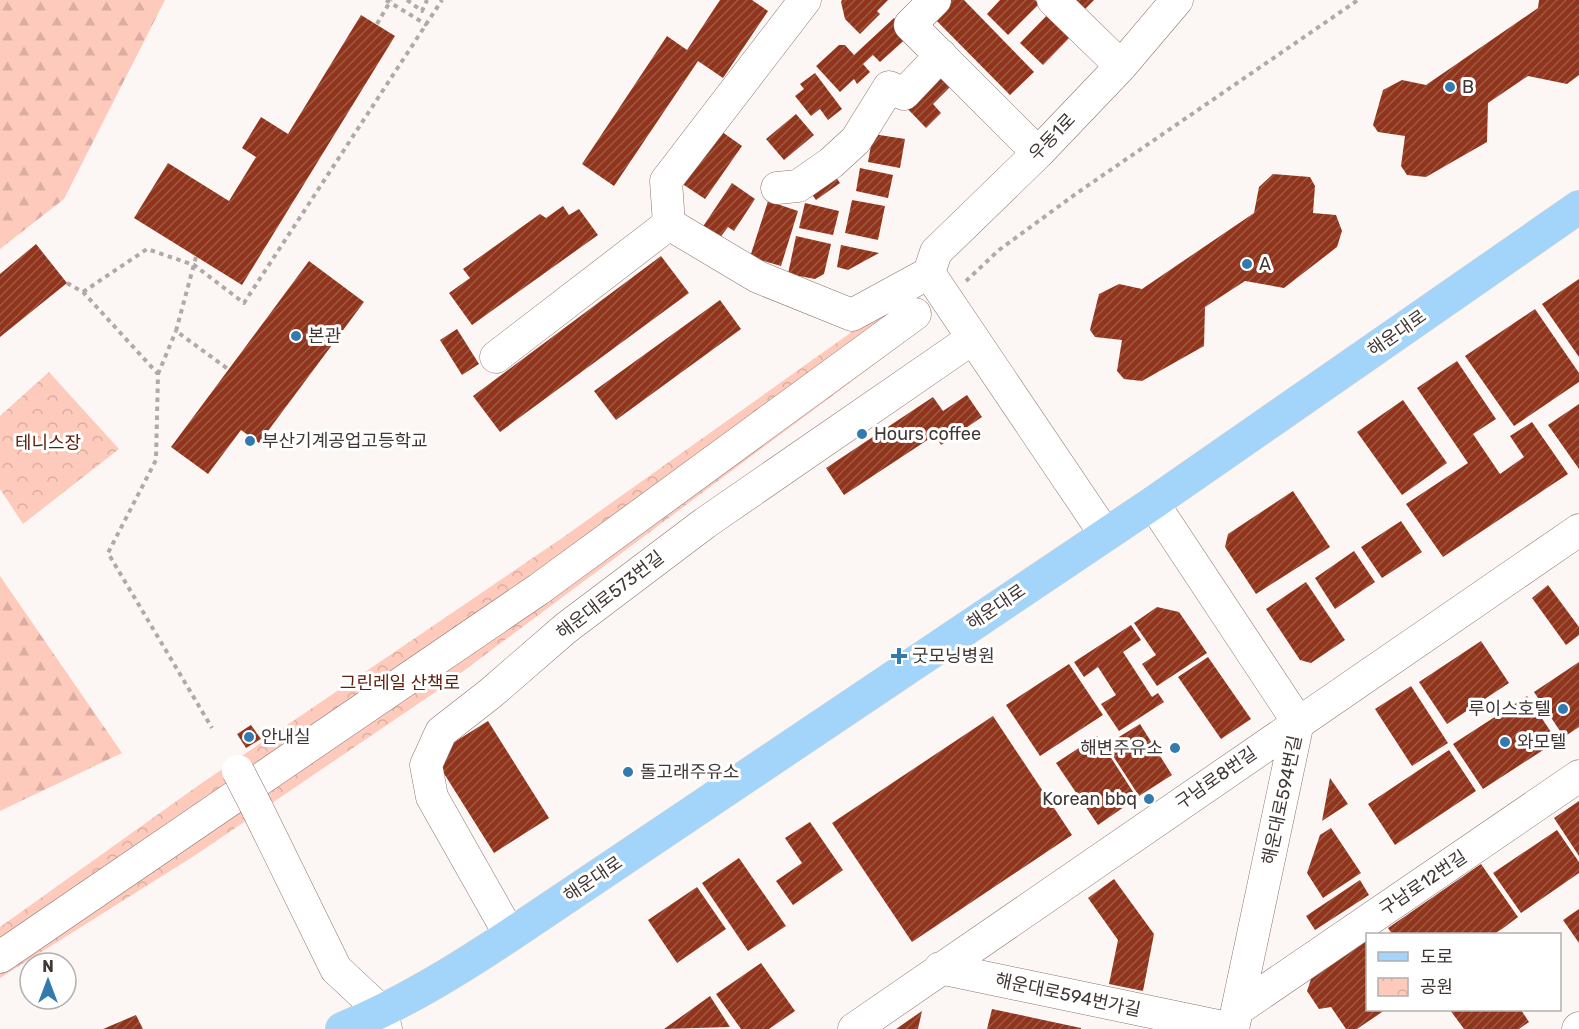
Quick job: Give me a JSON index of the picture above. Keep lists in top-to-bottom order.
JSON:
{
  "streets": {
    "main road": ["해운대로"],
    "street": [
      "우동1로",
      "해운대로573번길",
      "구남로8번길",
      "해운대로594번길",
      "구남로12번길",
      "해운대로594번가길"
    ]
  },
  "crossings": [
    ["해운대로", "해운대로573번길"],
    ["해운대로", "해운대로594번길"],
    ["구남로8번길", "해운대로594번길"],
    ["구남로8번길", "해운대로594번가길"],
    ["해운대로594번길", "구남로12번길"],
    ["해운대로594번길", "해운대로594번가길"],
    ["구남로12번길", "해운대로594번가길"]
  ],
  "parks": ["테니스장", "그린레일 산책로"],
  "places": {
    "other": [
      "B",
      "A",
      "본관",
      "Hours coffee",
      "부산기계공업고등학교",
      "루이스호텔",
      "안내실",
      "와모텔",
      "해변주유소",
      "돌고래주유소",
      "Korean bbq"
    ],
    "health": ["굿모닝병원"]
  },
  "legend": ["도로", "공원"],
  "north": "top"
}
